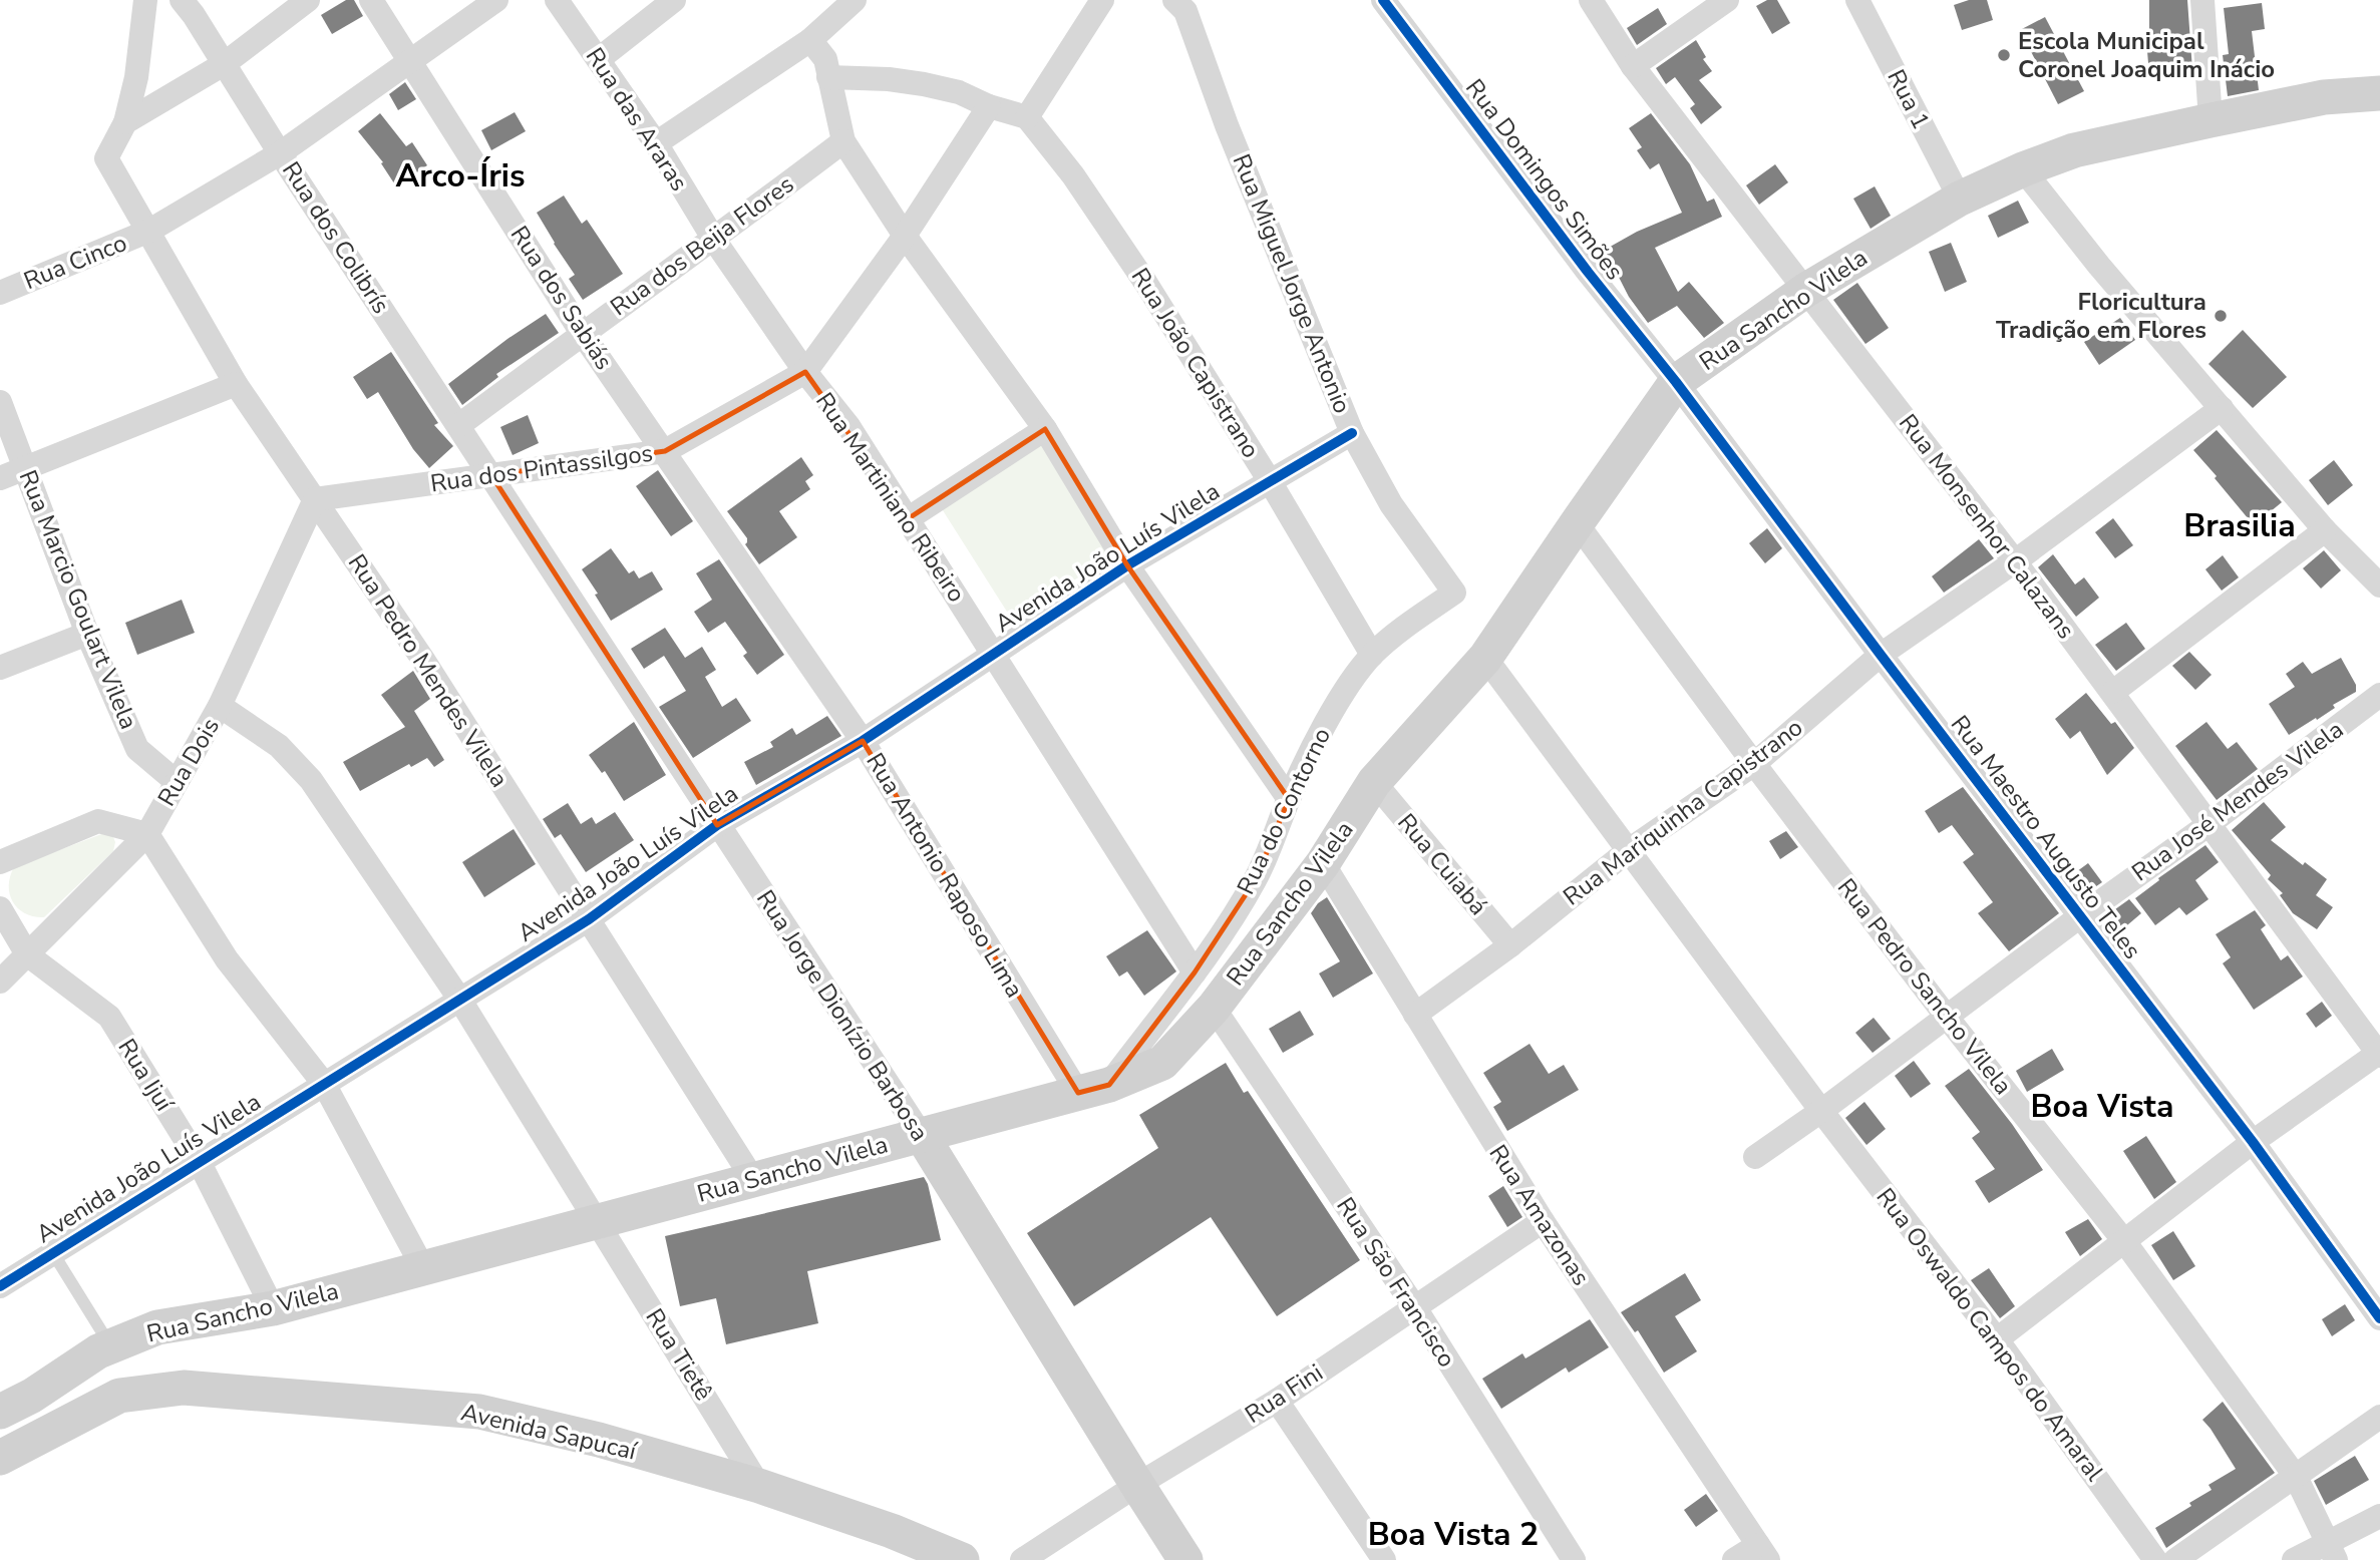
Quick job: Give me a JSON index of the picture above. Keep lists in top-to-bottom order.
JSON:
{
  "streets": {
    "main road": ["Rua Sancho Vilela", "Rua Jorge Dionízio Barbosa", "Avenida Sapucaí"],
    "street": [
      "Rua 1",
      "Rua das Araras",
      "Rua Domingos Simões",
      "Rua dos Colibrís",
      "Rua dos Beija Flores",
      "Rua Cinco",
      "Rua Miguel Jorge Antonio",
      "Rua dos Sabiás",
      "Rua João Capistrano",
      "Rua dos Pintassilgos",
      "Rua Martiniano Ribeiro",
      "Rua Monsenhor Calazans",
      "Avenida João Luís Vilela",
      "Rua Marcio Goulart Vilela",
      "Rua Pedro Mendes Vilela",
      "Rua Dois",
      "Rua José Mendes Vilela",
      "Rua do Contorno",
      "Rua Mariquinha Capistrano",
      "Rua Maestro Augusto Teles",
      "Rua Cuiabá",
      "Rua Antonio Raposo Lima",
      "Rua Pedro Sancho Vilela",
      "Rua Ijuí",
      "Rua Amazonas",
      "Rua São Francisco",
      "Rua Oswaldo Campos do Amaral",
      "Rua Tietê",
      "Rua Fini"
    ]
  },
  "crossings": [
    ["Rua 1", "Rua Sancho Vilela"],
    ["Rua das Araras", "Rua dos Beija Flores"],
    ["Rua das Araras", "Rua Martiniano Ribeiro"],
    ["Rua Domingos Simões", "Rua Sancho Vilela"],
    ["Rua Domingos Simões", "Rua Maestro Augusto Teles"],
    ["Rua dos Colibrís", "Rua dos Beija Flores"],
    ["Rua dos Colibrís", "Rua Cinco"],
    ["Rua dos Colibrís", "Rua dos Pintassilgos"],
    ["Rua dos Colibrís", "Rua Jorge Dionízio Barbosa"],
    ["Rua dos Beija Flores", "Rua dos Sabiás"],
    ["Rua dos Beija Flores", "Rua Martiniano Ribeiro"],
    ["Rua Cinco", "Rua dos Sabiás"],
    ["Rua Cinco", "Rua Pedro Mendes Vilela"],
    ["Rua Miguel Jorge Antonio", "Avenida João Luís Vilela"],
    ["Rua Miguel Jorge Antonio", "Rua do Contorno"],
    ["Rua dos Sabiás", "Rua dos Pintassilgos"],
    ["Rua dos Sabiás", "Rua Antonio Raposo Lima"],
    ["Rua Sancho Vilela", "Rua Monsenhor Calazans"],
    ["Rua Sancho Vilela", "Rua Pedro Mendes Vilela"],
    ["Rua Sancho Vilela", "Rua do Contorno"],
    ["Rua Sancho Vilela", "Rua Maestro Augusto Teles"],
    ["Rua Sancho Vilela", "Rua Cuiabá"],
    ["Rua Sancho Vilela", "Rua Antonio Raposo Lima"],
    ["Rua Sancho Vilela", "Rua Pedro Sancho Vilela"],
    ["Rua Sancho Vilela", "Rua Jorge Dionízio Barbosa"],
    ["Rua Sancho Vilela", "Rua Ijuí"],
    ["Rua Sancho Vilela", "Rua Amazonas"],
    ["Rua Sancho Vilela", "Rua São Francisco"],
    ["Rua Sancho Vilela", "Rua Oswaldo Campos do Amaral"],
    ["Rua Sancho Vilela", "Rua Tietê"],
    ["Rua João Capistrano", "Avenida João Luís Vilela"],
    ["Rua João Capistrano", "Rua do Contorno"],
    ["Rua dos Pintassilgos", "Rua Martiniano Ribeiro"],
    ["Rua dos Pintassilgos", "Rua Pedro Mendes Vilela"],
    ["Rua dos Pintassilgos", "Rua Dois"],
    ["Rua dos Pintassilgos", "Rua Antonio Raposo Lima"],
    ["Rua dos Pintassilgos", "Rua Jorge Dionízio Barbosa"],
    ["Rua Martiniano Ribeiro", "Avenida João Luís Vilela"],
    ["Rua Martiniano Ribeiro", "Rua do Contorno"],
    ["Rua Monsenhor Calazans", "Rua José Mendes Vilela"],
    ["Rua Monsenhor Calazans", "Rua Mariquinha Capistrano"],
    ["Avenida João Luís Vilela", "Rua Pedro Mendes Vilela"],
    ["Avenida João Luís Vilela", "Rua Antonio Raposo Lima"],
    ["Avenida João Luís Vilela", "Rua Jorge Dionízio Barbosa"],
    ["Avenida João Luís Vilela", "Rua Ijuí"],
    ["Avenida João Luís Vilela", "Rua Tietê"],
    ["Rua Marcio Goulart Vilela", "Rua Dois"],
    ["Rua Pedro Mendes Vilela", "Rua Dois"],
    ["Rua Dois", "Rua Ijuí"],
    ["Rua Dois", "Rua Tietê"],
    ["Rua José Mendes Vilela", "Rua Maestro Augusto Teles"],
    ["Rua José Mendes Vilela", "Rua Pedro Sancho Vilela"],
    ["Rua José Mendes Vilela", "Rua Oswaldo Campos do Amaral"],
    ["Rua do Contorno", "Rua Antonio Raposo Lima"],
    ["Rua Mariquinha Capistrano", "Rua Maestro Augusto Teles"],
    ["Rua Mariquinha Capistrano", "Rua Cuiabá"],
    ["Rua Mariquinha Capistrano", "Rua Pedro Sancho Vilela"],
    ["Rua Mariquinha Capistrano", "Rua Amazonas"],
    ["Rua Mariquinha Capistrano", "Rua Oswaldo Campos do Amaral"],
    ["Rua Jorge Dionízio Barbosa", "Rua Fini"],
    ["Rua Amazonas", "Rua Fini"],
    ["Rua São Francisco", "Rua Fini"],
    ["Rua Tietê", "Avenida Sapucaí"]
  ],
  "districts": [
    "Arco-Íris",
    "Brasilia",
    "Boa Vista",
    "Boa Vista 2"
  ],
  "places": ["Escola Municipal Coronel Joaquim Inácio", "Floricultura Tradição em Flores"]
}
